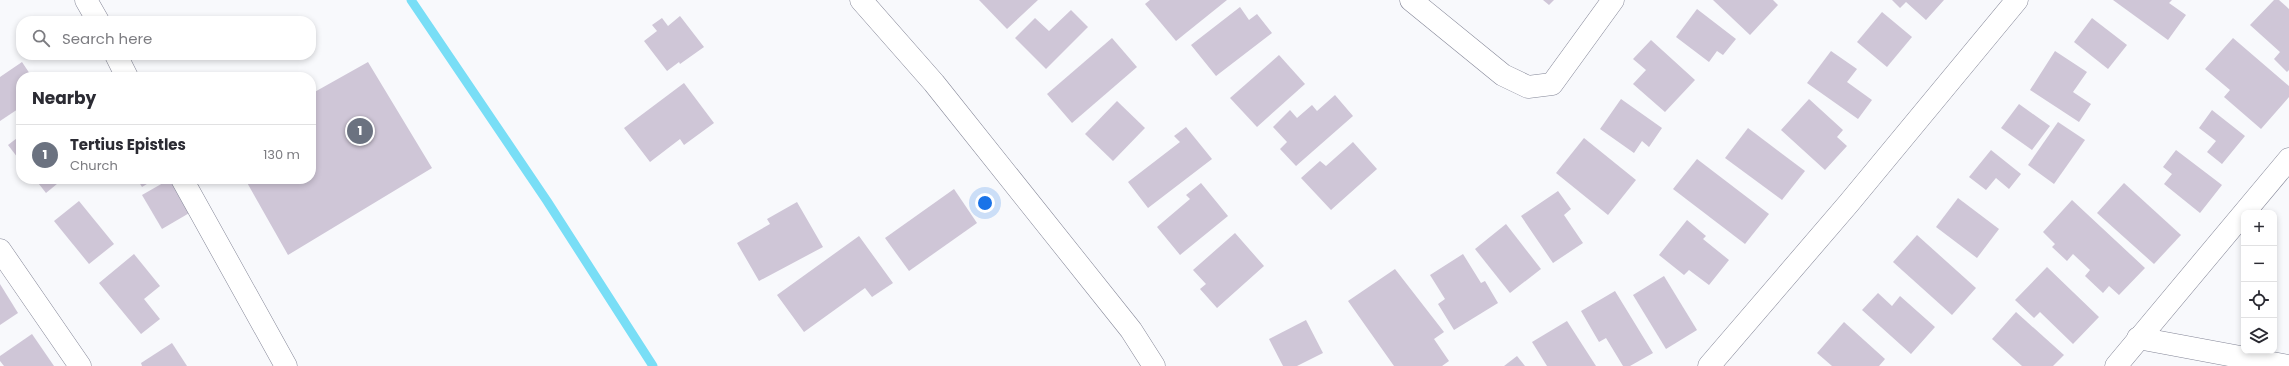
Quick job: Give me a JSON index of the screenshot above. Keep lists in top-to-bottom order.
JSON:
{
  "page": {
    "search": "Search here",
    "heading": "Nearby",
    "pins": "1",
    "list": [
      {
        "mark": "1",
        "name": "Tertius Epistles",
        "note": "Church",
        "value": "130 m"
      }
    ],
    "map_buttons": ["+", "−"]
  }
}
